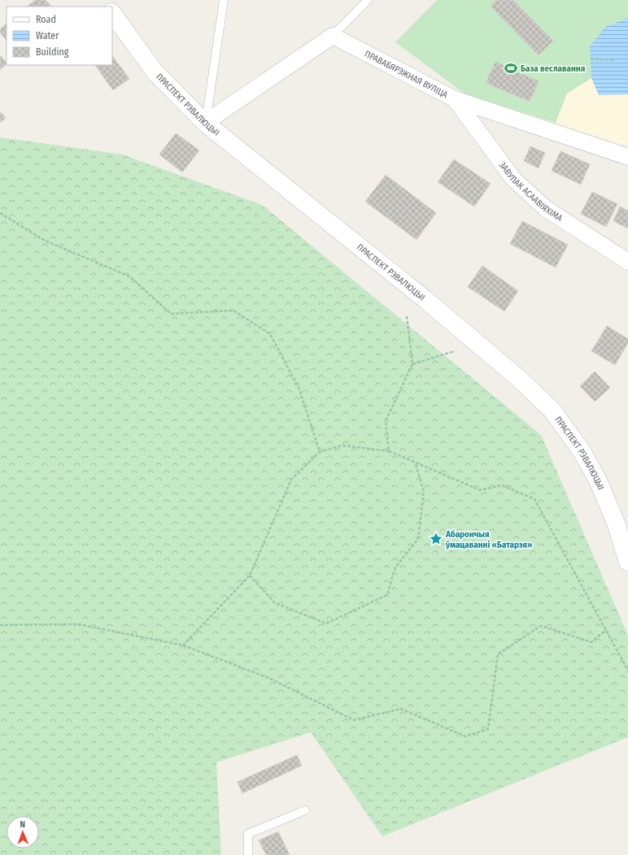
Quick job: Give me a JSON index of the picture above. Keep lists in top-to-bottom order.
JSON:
{
  "streets": {
    "main road": ["ПРАСПЕКТ РЭВАЛЮЦЫІ"],
    "street": ["ПРАВАБЯРЭЖНАЯ ВУЛІЦА", "ЗАВУЛАК АСААВІЯХІМА"]
  },
  "crossings": [
    ["ПРАВАБЯРЭЖНАЯ ВУЛІЦА", "ЗАВУЛАК АСААВІЯХІМА"]
  ],
  "places": {
    "sports": ["База веславання"],
    "place": ["Абарончыя ўмацаванні «Батарэя»"]
  },
  "legend": ["Road", "Water", "Building"],
  "north": "top"
}
